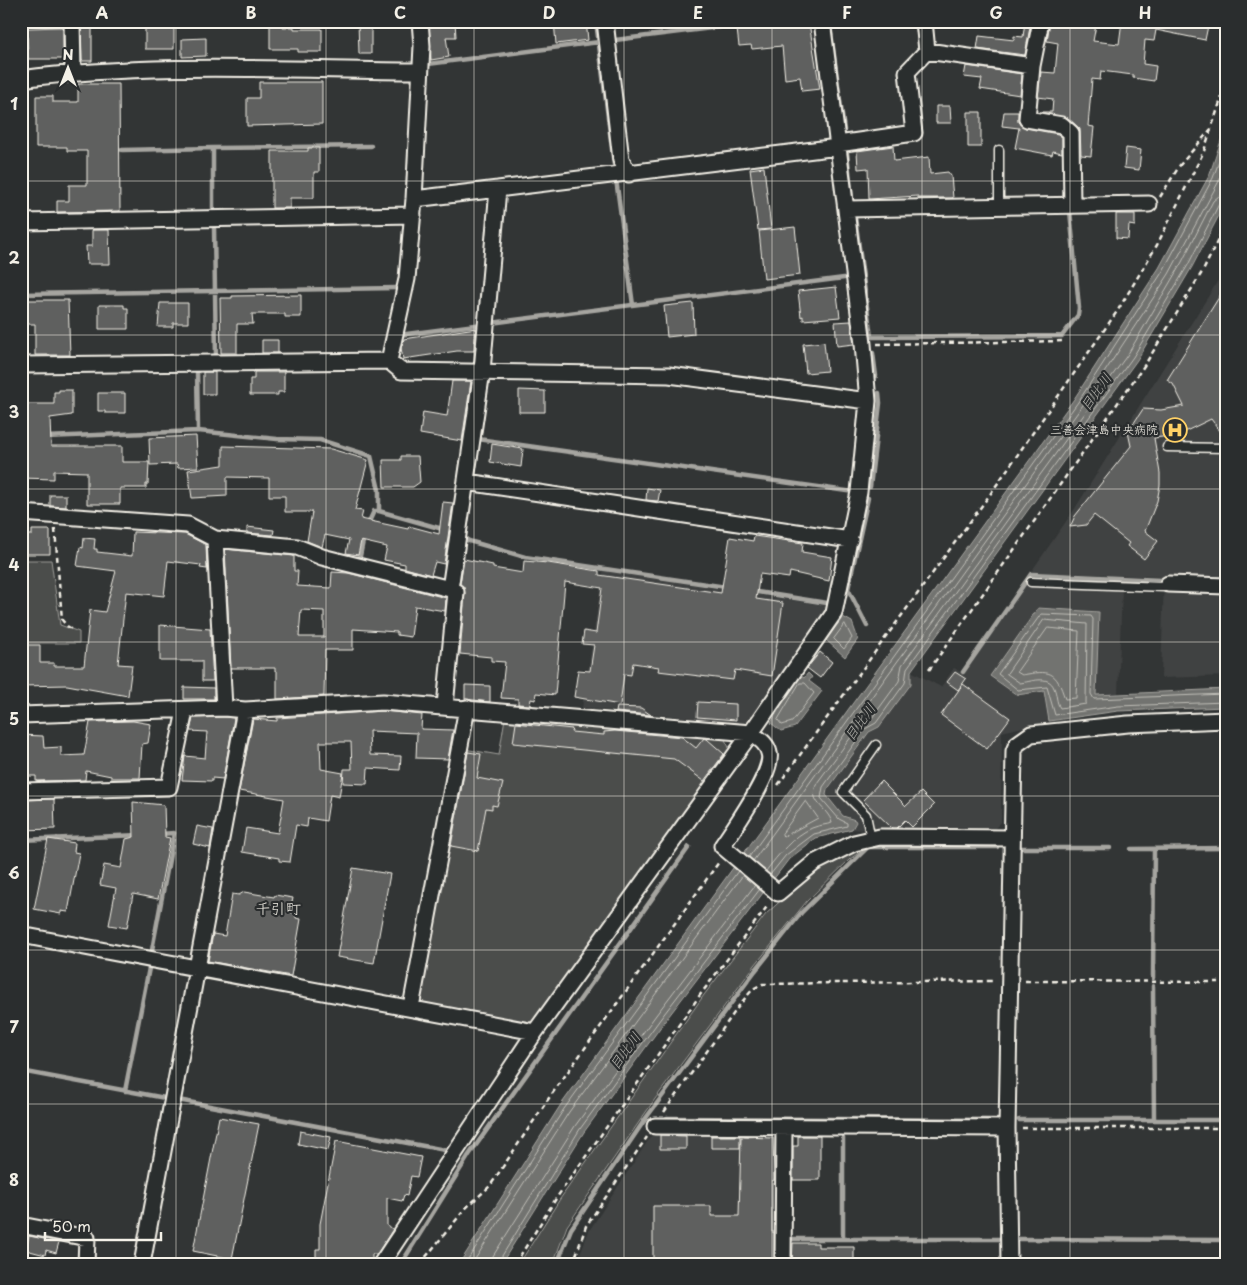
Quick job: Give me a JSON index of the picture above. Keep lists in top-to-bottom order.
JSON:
{
  "districts": ["千引町"],
  "water": ["目比川"],
  "places": {
    "hospital": ["三善会津島中央病院"]
  },
  "scale_bar": "50 m",
  "north": "top",
  "grid": {
    "columns": [
      "A",
      "B",
      "C",
      "D",
      "E",
      "F",
      "G",
      "H"
    ],
    "rows": [
      "1",
      "2",
      "3",
      "4",
      "5",
      "6",
      "7",
      "8"
    ]
  }
}
